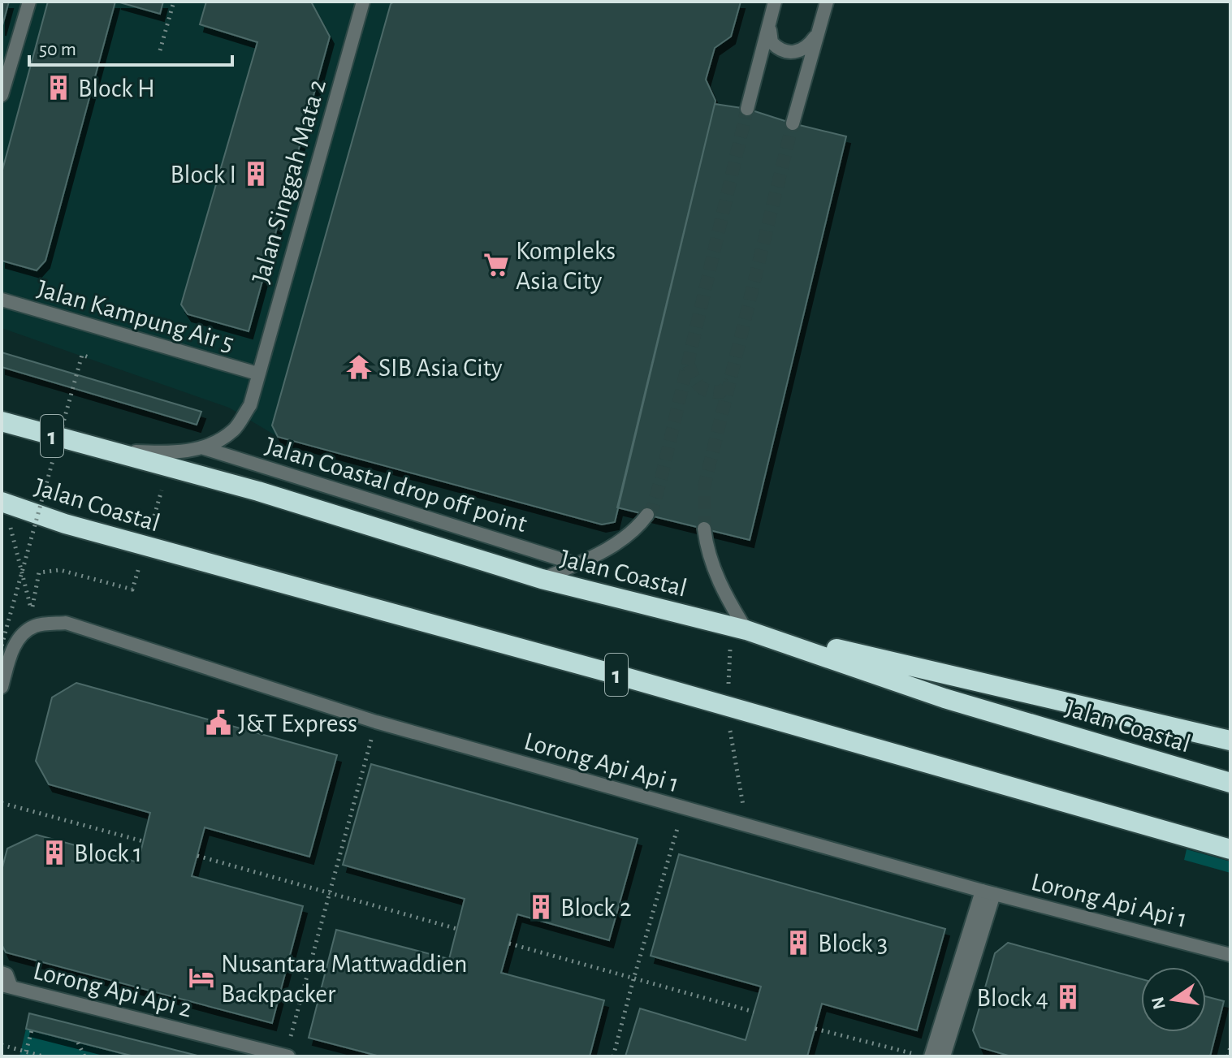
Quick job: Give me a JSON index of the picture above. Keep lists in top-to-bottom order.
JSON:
{
  "streets": {
    "highway": ["1", "Jalan Coastal"],
    "street": [
      "Jalan Singgah Mata 2",
      "Jalan Kampung Air 5",
      "Jalan Coastal drop off point",
      "Lorong Api Api 1",
      "Lorong Api Api 2"
    ]
  },
  "crossings": [
    ["Jalan Singgah Mata 2", "Jalan Kampung Air 5"],
    ["Jalan Singgah Mata 2", "Jalan Coastal drop off point"]
  ],
  "places": {
    "building": [
      "Block H",
      "Block I",
      "Block 1",
      "Block 2",
      "Block 3",
      "Block 4"
    ],
    "supermarket": ["Kompleks Asia City"],
    "temple": ["SIB Asia City"],
    "public building": ["J&T Express"],
    "hotel": ["Nusantara Mattwaddien Backpacker"]
  },
  "scale_bar": "50 m",
  "north": "left"
}
